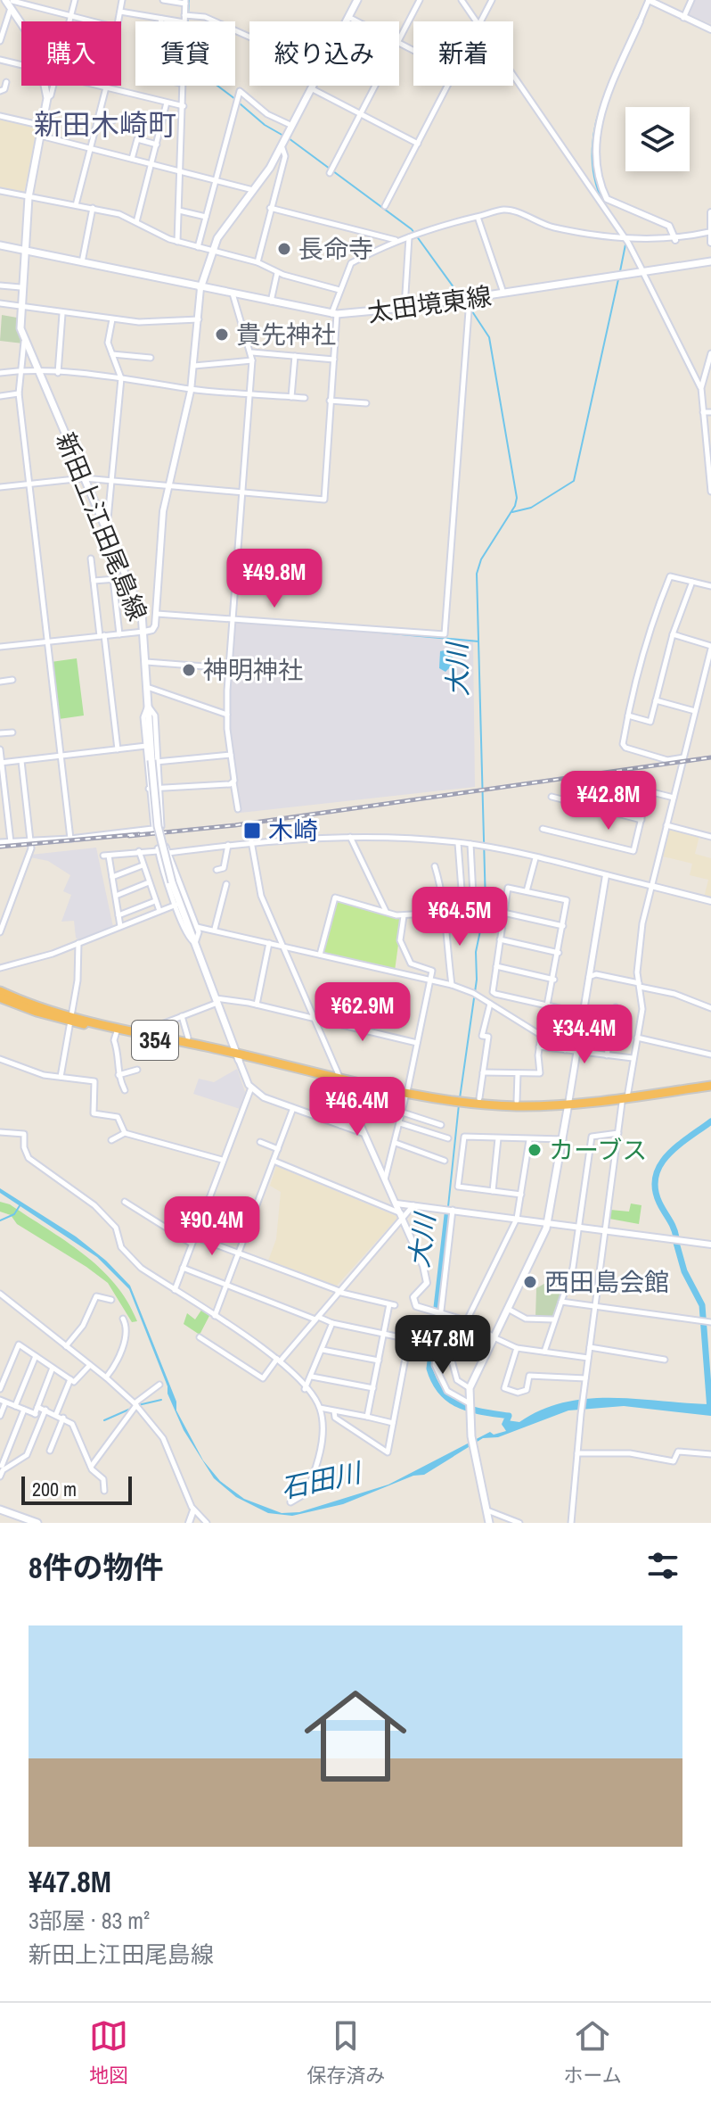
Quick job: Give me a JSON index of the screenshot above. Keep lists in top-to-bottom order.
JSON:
{
  "streets": {
    "highway": ["354"],
    "main road": ["太田境東線", "新田上江田尾島線"]
  },
  "crossings": [
    ["太田境東線", "新田上江田尾島線"],
    ["新田上江田尾島線", "354"]
  ],
  "districts": ["新田木崎町"],
  "water": ["大川", "石田川"],
  "places": {
    "other": [
      "長命寺",
      "貴先神社",
      "神明神社",
      "カーブス",
      "西田島会館"
    ],
    "transit": ["木崎"]
  },
  "scale_bar": "200 m",
  "page": {
    "chip": [
      "購入",
      "賃貸",
      "絞り込み",
      "新着"
    ],
    "price": [
      "¥49.8M",
      "¥42.8M",
      "¥64.5M",
      "¥62.9M",
      "¥34.4M",
      "¥46.4M",
      "¥90.4M",
      "¥47.8M"
    ],
    "scale": "200 m",
    "heading": "8件の物件",
    "list": [
      {
        "name": "¥47.8M",
        "note": "3部屋 · 83 m² · 新田上江田尾島線"
      }
    ],
    "tabs": ["地図", "保存済み", "ホーム"]
  }
}
